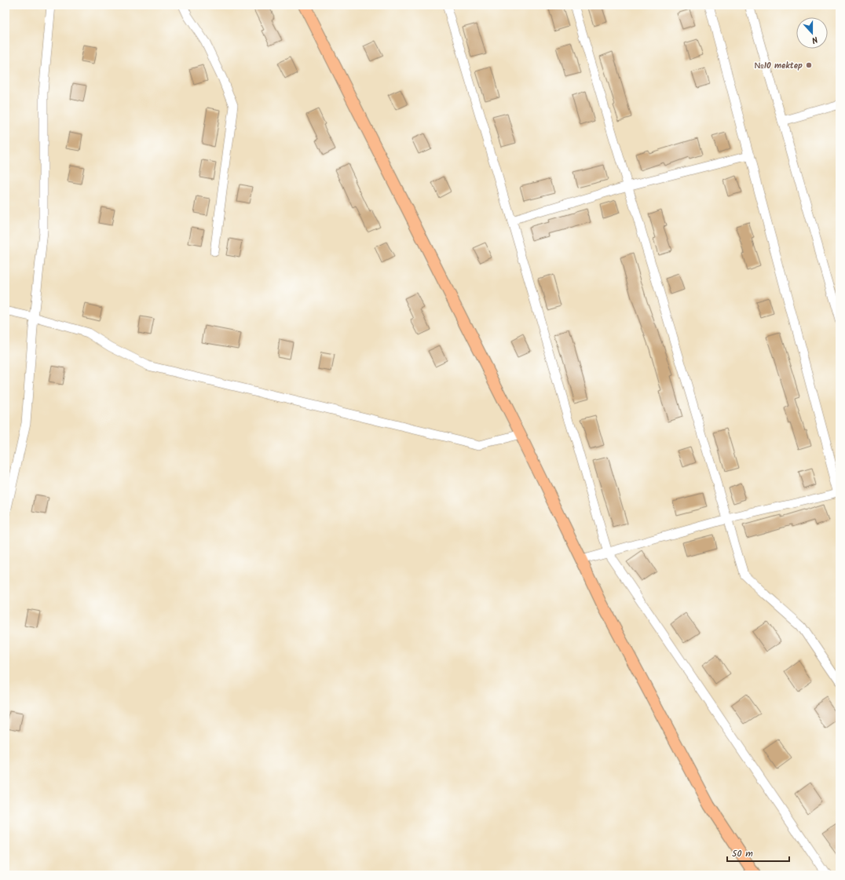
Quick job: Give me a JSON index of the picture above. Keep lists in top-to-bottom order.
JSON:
{
  "places": ["№10 mektep"],
  "scale_bar": "50 m",
  "north": "bottom"
}
